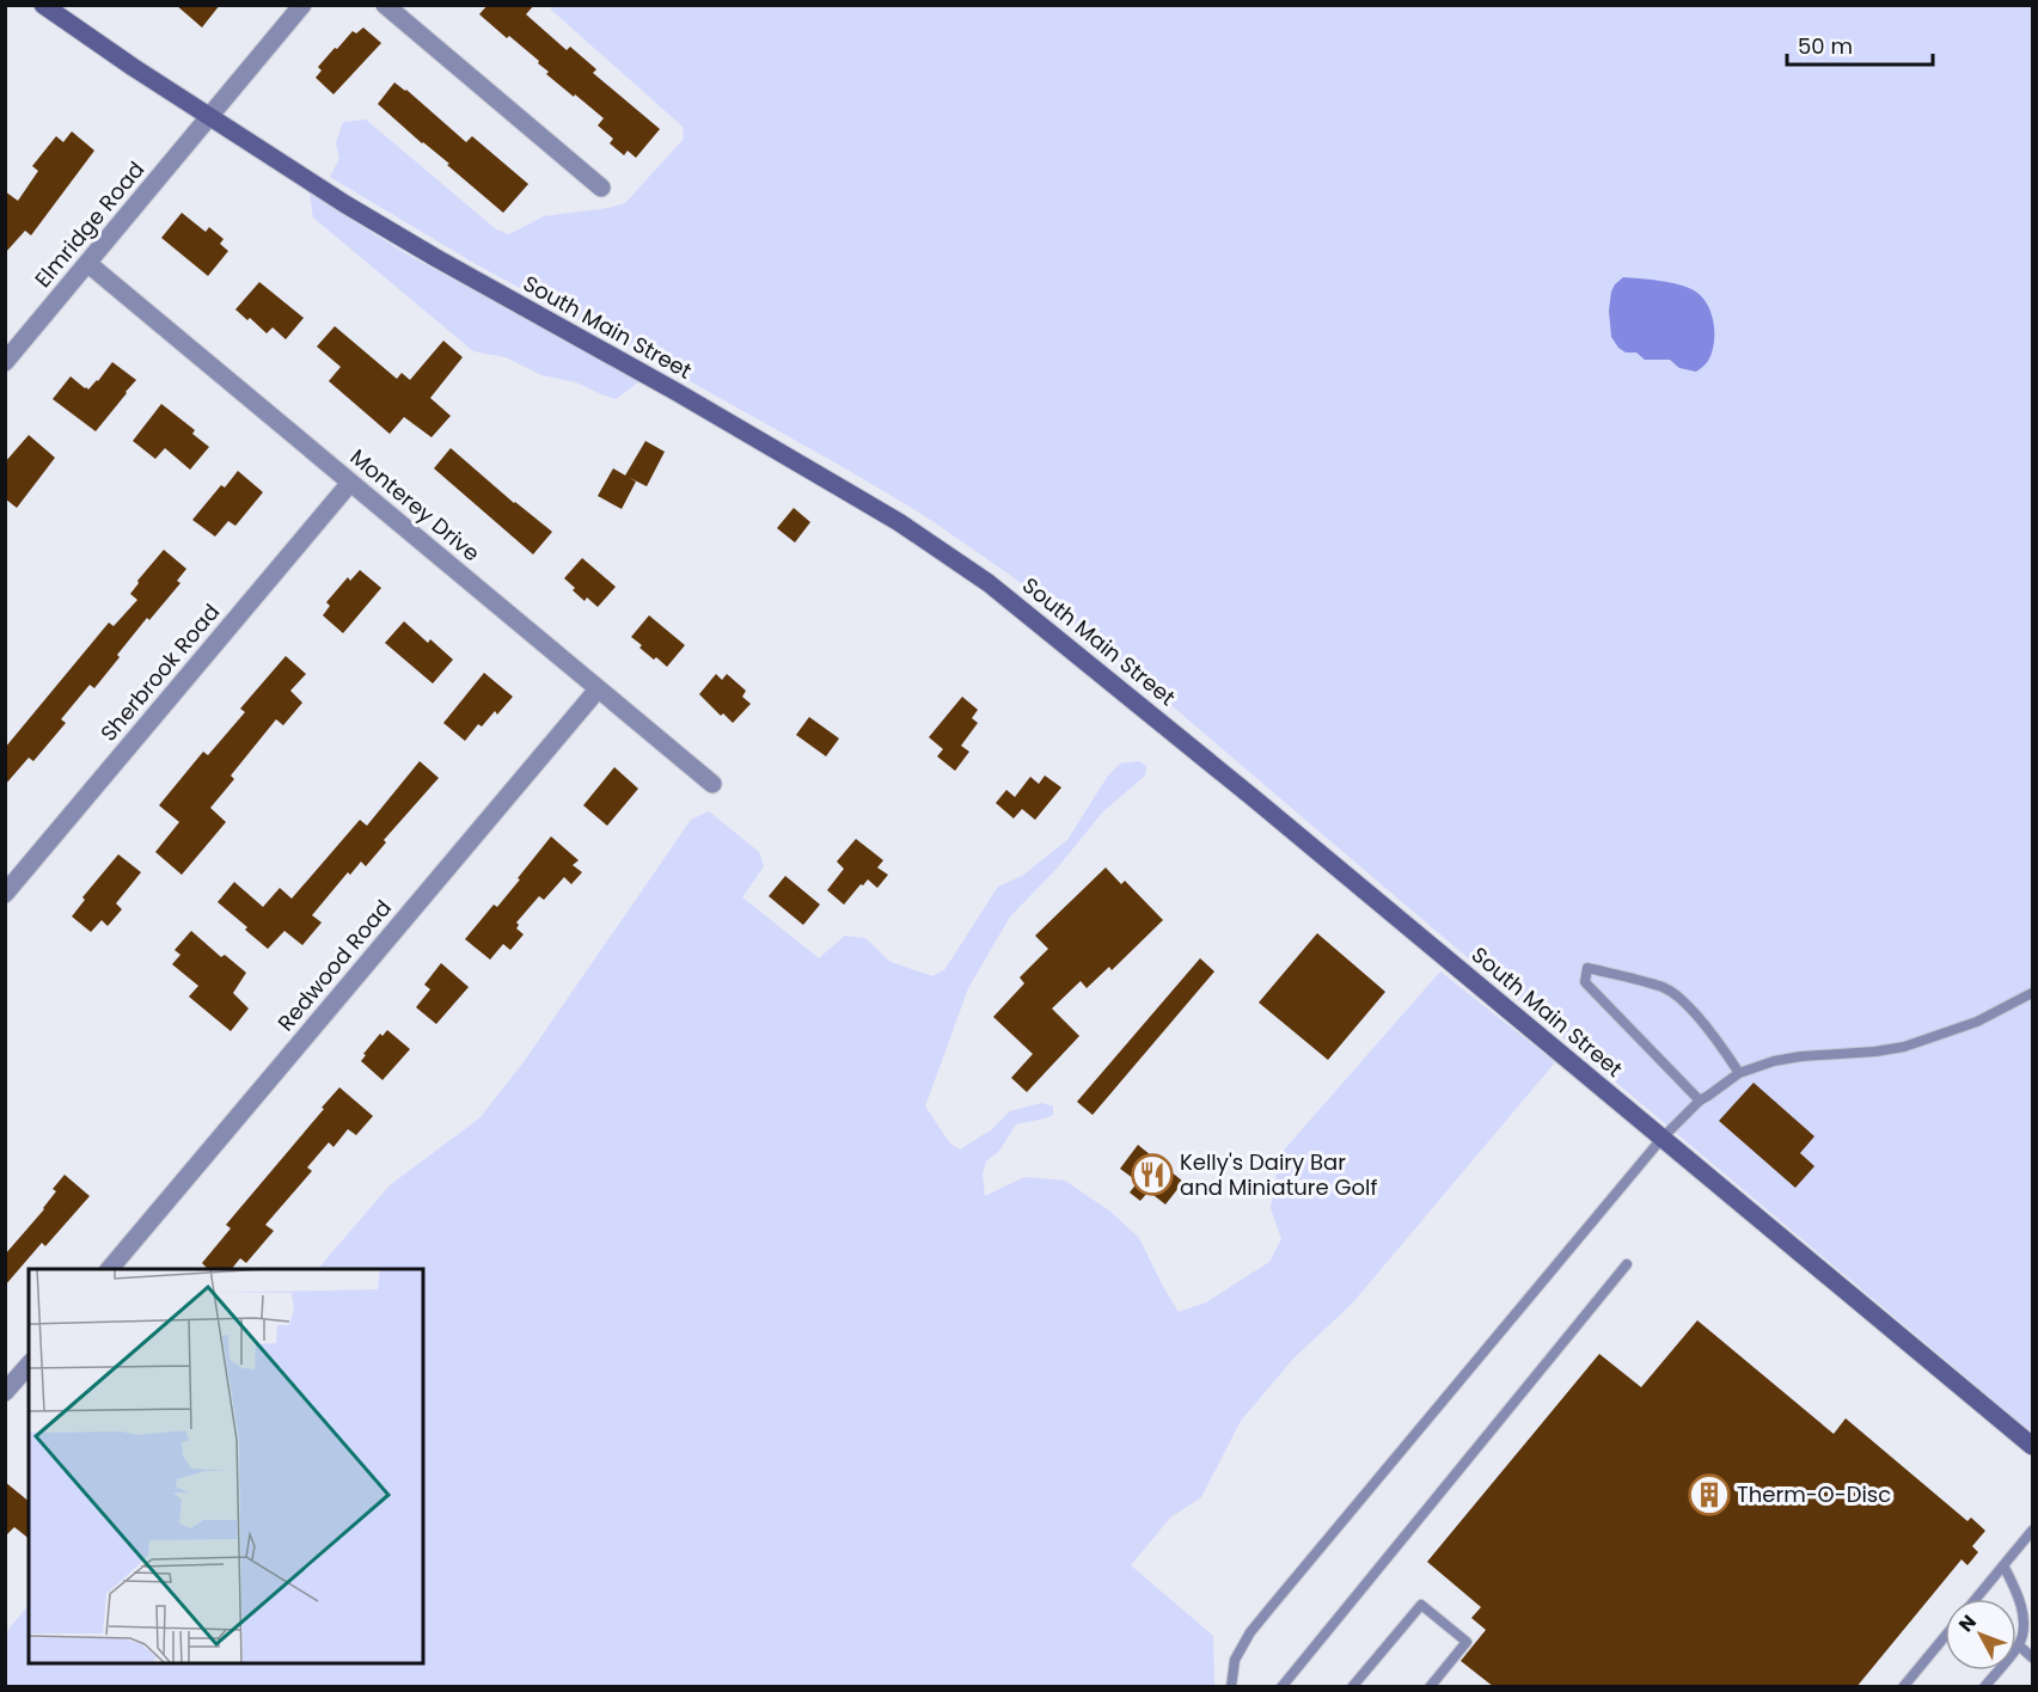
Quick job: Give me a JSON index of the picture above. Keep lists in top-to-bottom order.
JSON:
{
  "streets": {
    "street": [
      "Elmridge Road",
      "South Main Street",
      "Monterey Drive",
      "Sherbrook Road",
      "Redwood Road"
    ]
  },
  "crossings": [
    ["Elmridge Road", "South Main Street"],
    ["Elmridge Road", "Monterey Drive"],
    ["Monterey Drive", "Sherbrook Road"],
    ["Monterey Drive", "Redwood Road"]
  ],
  "places": {
    "restaurant": ["Kelly's Dairy Bar and Miniature Golf"],
    "building": ["Therm-O-Disc"]
  },
  "scale_bar": "50 m",
  "north": "top left"
}
